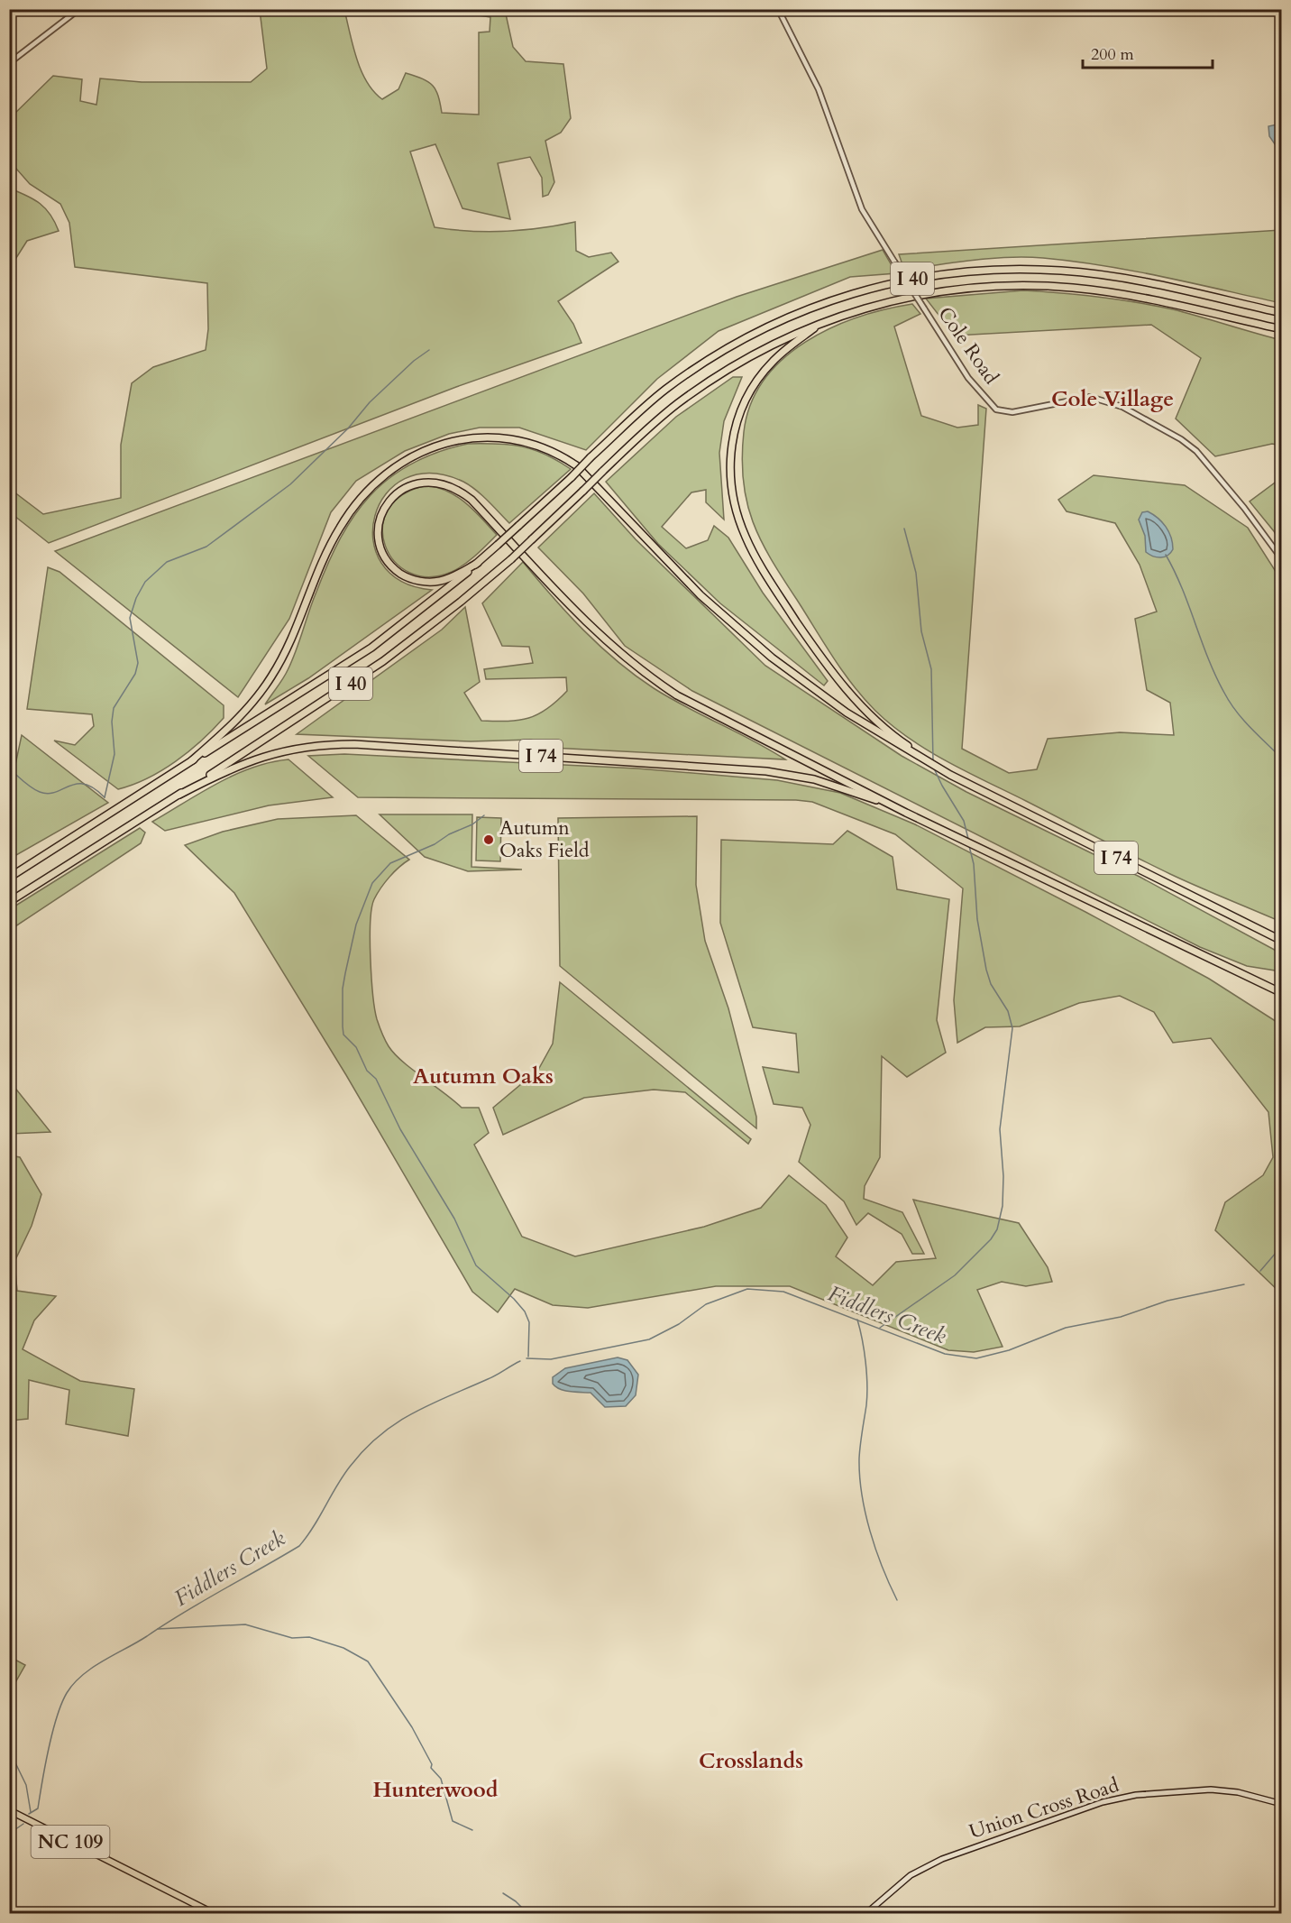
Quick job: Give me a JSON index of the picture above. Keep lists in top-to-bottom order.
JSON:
{
  "streets": {
    "highway": ["I 40", "I 74"],
    "main road": ["Union Cross Road", "NC 109"],
    "street": ["Cole Road"]
  },
  "crossings": [
    ["I 40", "I 74"]
  ],
  "districts": [
    "Cole Village",
    "Autumn Oaks",
    "Crosslands",
    "Hunterwood"
  ],
  "water": ["Fiddlers Creek"],
  "places": ["Autumn Oaks Field"],
  "scale_bar": "200 m"
}
